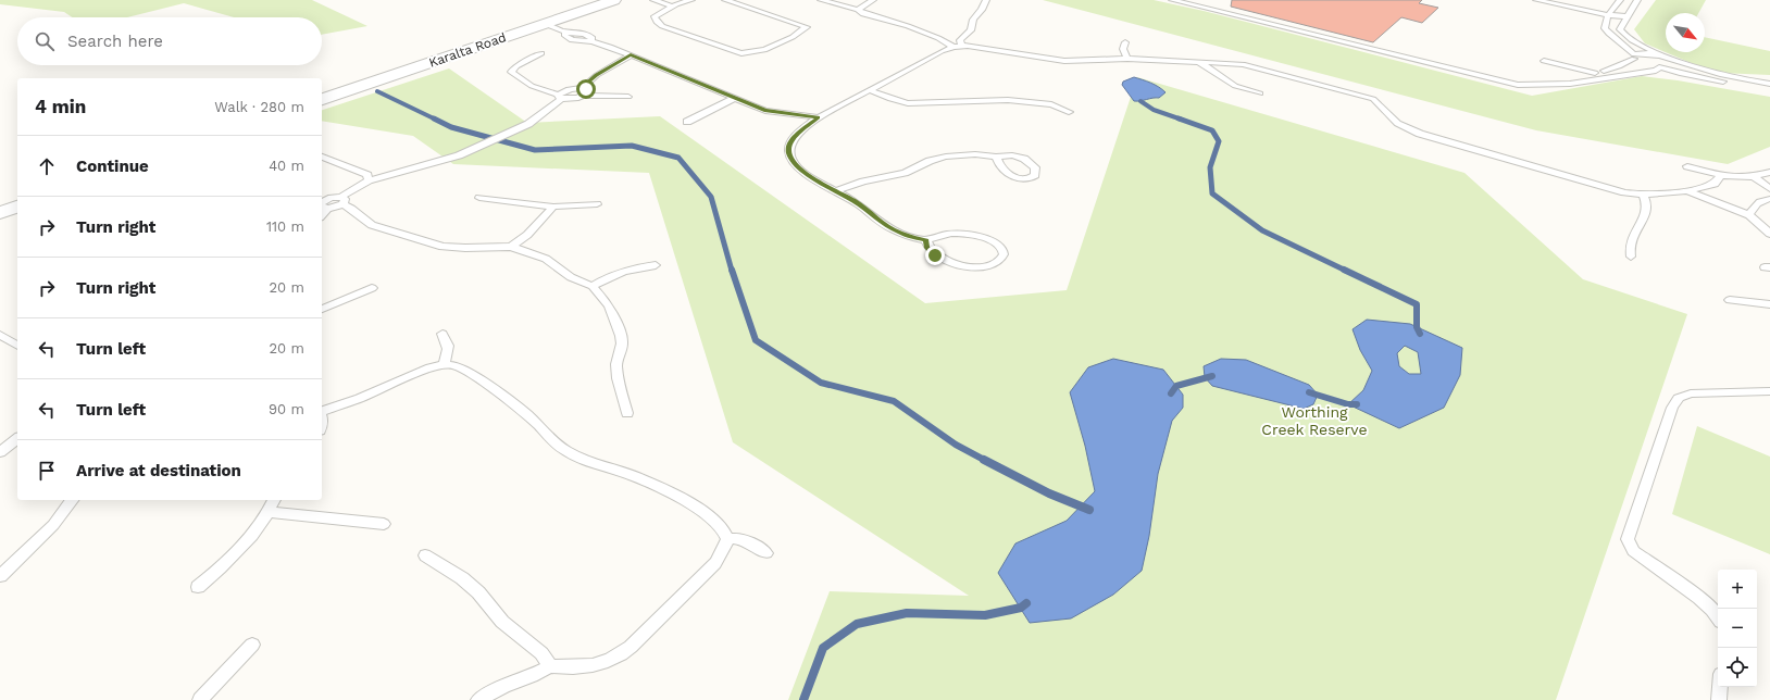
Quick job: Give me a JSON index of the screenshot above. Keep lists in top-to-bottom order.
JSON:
{
  "streets": {
    "street": ["Karalta Road"]
  },
  "parks": ["Worthing Creek Reserve"],
  "north": "bottom right",
  "page": {
    "search": "Search here",
    "heading": ["4 min", "Walk · 280 m"],
    "list": [
      ["Continue", "40 m"],
      ["Turn right", "110 m"],
      ["Turn right", "20 m"],
      ["Turn left", "20 m"],
      ["Turn left", "90 m"],
      "Arrive at destination"
    ],
    "map_buttons": ["+", "−"]
  }
}
